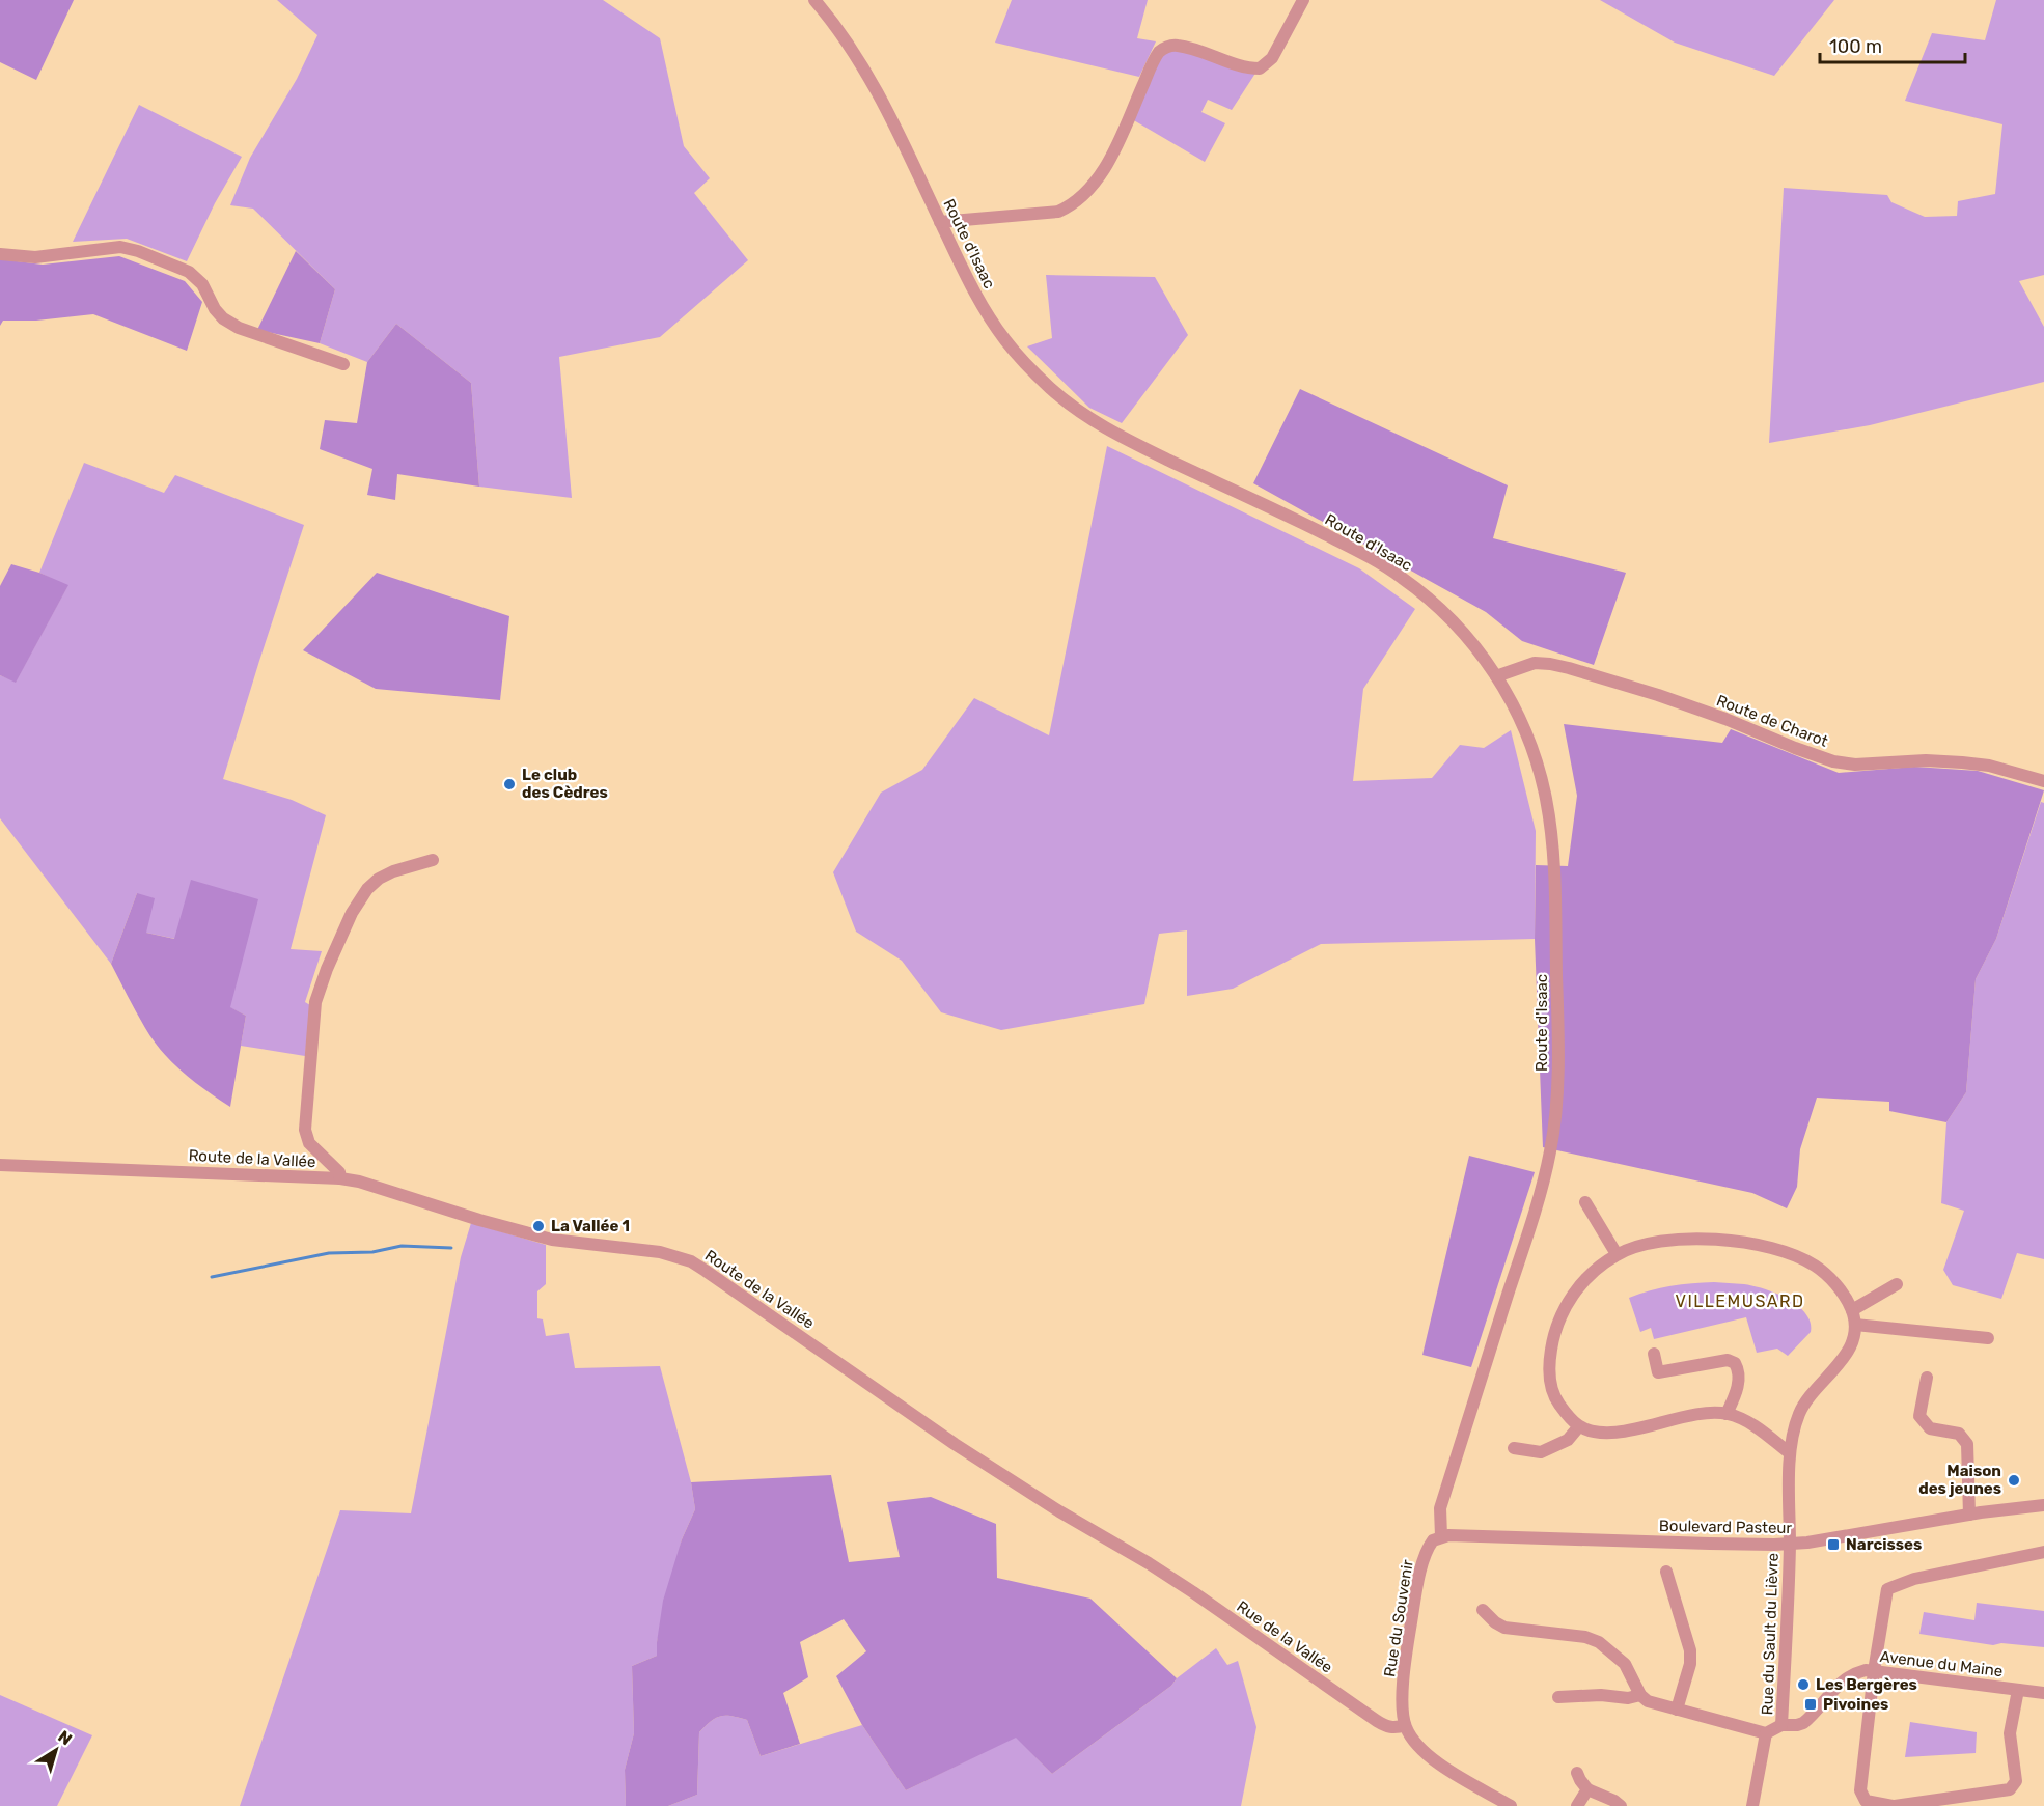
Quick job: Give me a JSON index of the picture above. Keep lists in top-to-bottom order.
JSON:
{
  "streets": {
    "street": [
      "Route d'Isaac",
      "Route de Charot",
      "Route de la Vallée",
      "Boulevard Pasteur",
      "Rue du Souvenir",
      "Rue du Sault du Lièvre",
      "Rue de la Vallée",
      "Avenue du Maine"
    ]
  },
  "crossings": [
    ["Route d'Isaac", "Route de Charot"],
    ["Route d'Isaac", "Boulevard Pasteur"],
    ["Route d'Isaac", "Rue du Souvenir"],
    ["Route de la Vallée", "Rue de la Vallée"],
    ["Boulevard Pasteur", "Rue du Souvenir"],
    ["Boulevard Pasteur", "Rue du Sault du Lièvre"],
    ["Rue du Souvenir", "Rue de la Vallée"],
    ["Rue du Sault du Lièvre", "Avenue du Maine"]
  ],
  "districts": ["VILLEMUSARD"],
  "places": {
    "other": [
      "Le club des Cèdres",
      "La Vallée 1",
      "Maison des jeunes",
      "Les Bergères"
    ],
    "transit": ["Narcisses", "Pivoines"]
  },
  "scale_bar": "100 m",
  "north": "top right"
}
